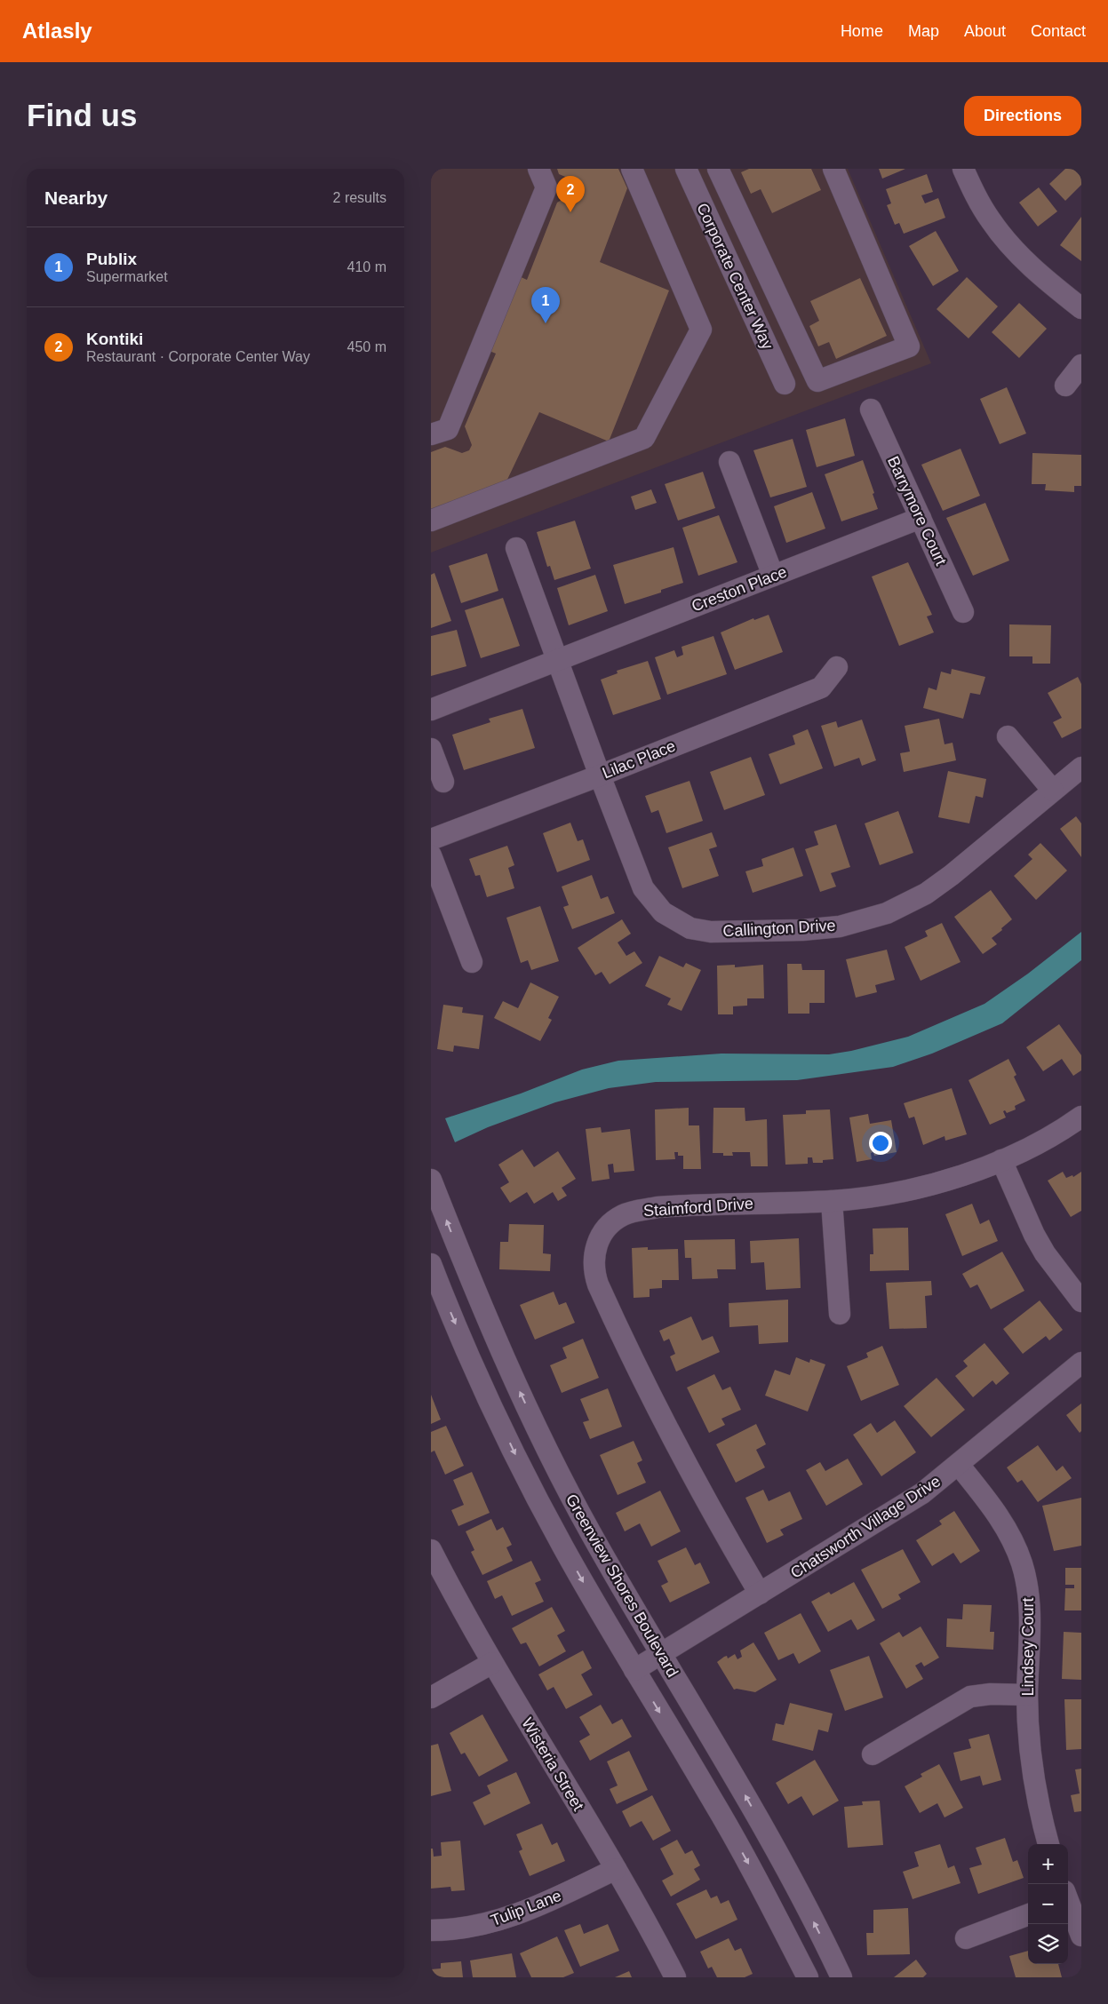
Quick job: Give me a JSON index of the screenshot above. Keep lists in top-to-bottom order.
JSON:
{
  "streets": {
    "street": [
      "Corporate Center Way",
      "Barrymore Court",
      "Creston Place",
      "Lilac Place",
      "Callington Drive",
      "Staimford Drive",
      "Chatsworth Village Drive",
      "Greenview Shores Boulevard",
      "Lindsey Court",
      "Wisteria Street",
      "Tulip Lane"
    ]
  },
  "crossings": [
    ["Barrymore Court", "Creston Place"],
    ["Lilac Place", "Callington Drive"],
    ["Staimford Drive", "Chatsworth Village Drive"],
    ["Chatsworth Village Drive", "Greenview Shores Boulevard"],
    ["Chatsworth Village Drive", "Lindsey Court"],
    ["Wisteria Street", "Tulip Lane"]
  ],
  "page": {
    "header": "Atlasly",
    "nav": [
      "Home",
      "Map",
      "About",
      "Contact"
    ],
    "buttons": "Directions",
    "title": "Find us",
    "heading": ["Nearby", "2 results"],
    "pins": ["2", "1"],
    "list": [
      {
        "mark": "1",
        "name": "Publix",
        "note": "Supermarket",
        "value": "410 m"
      },
      {
        "mark": "2",
        "name": "Kontiki",
        "note": "Restaurant · Corporate Center Way",
        "value": "450 m"
      }
    ],
    "map_buttons": ["+", "−"]
  }
}
